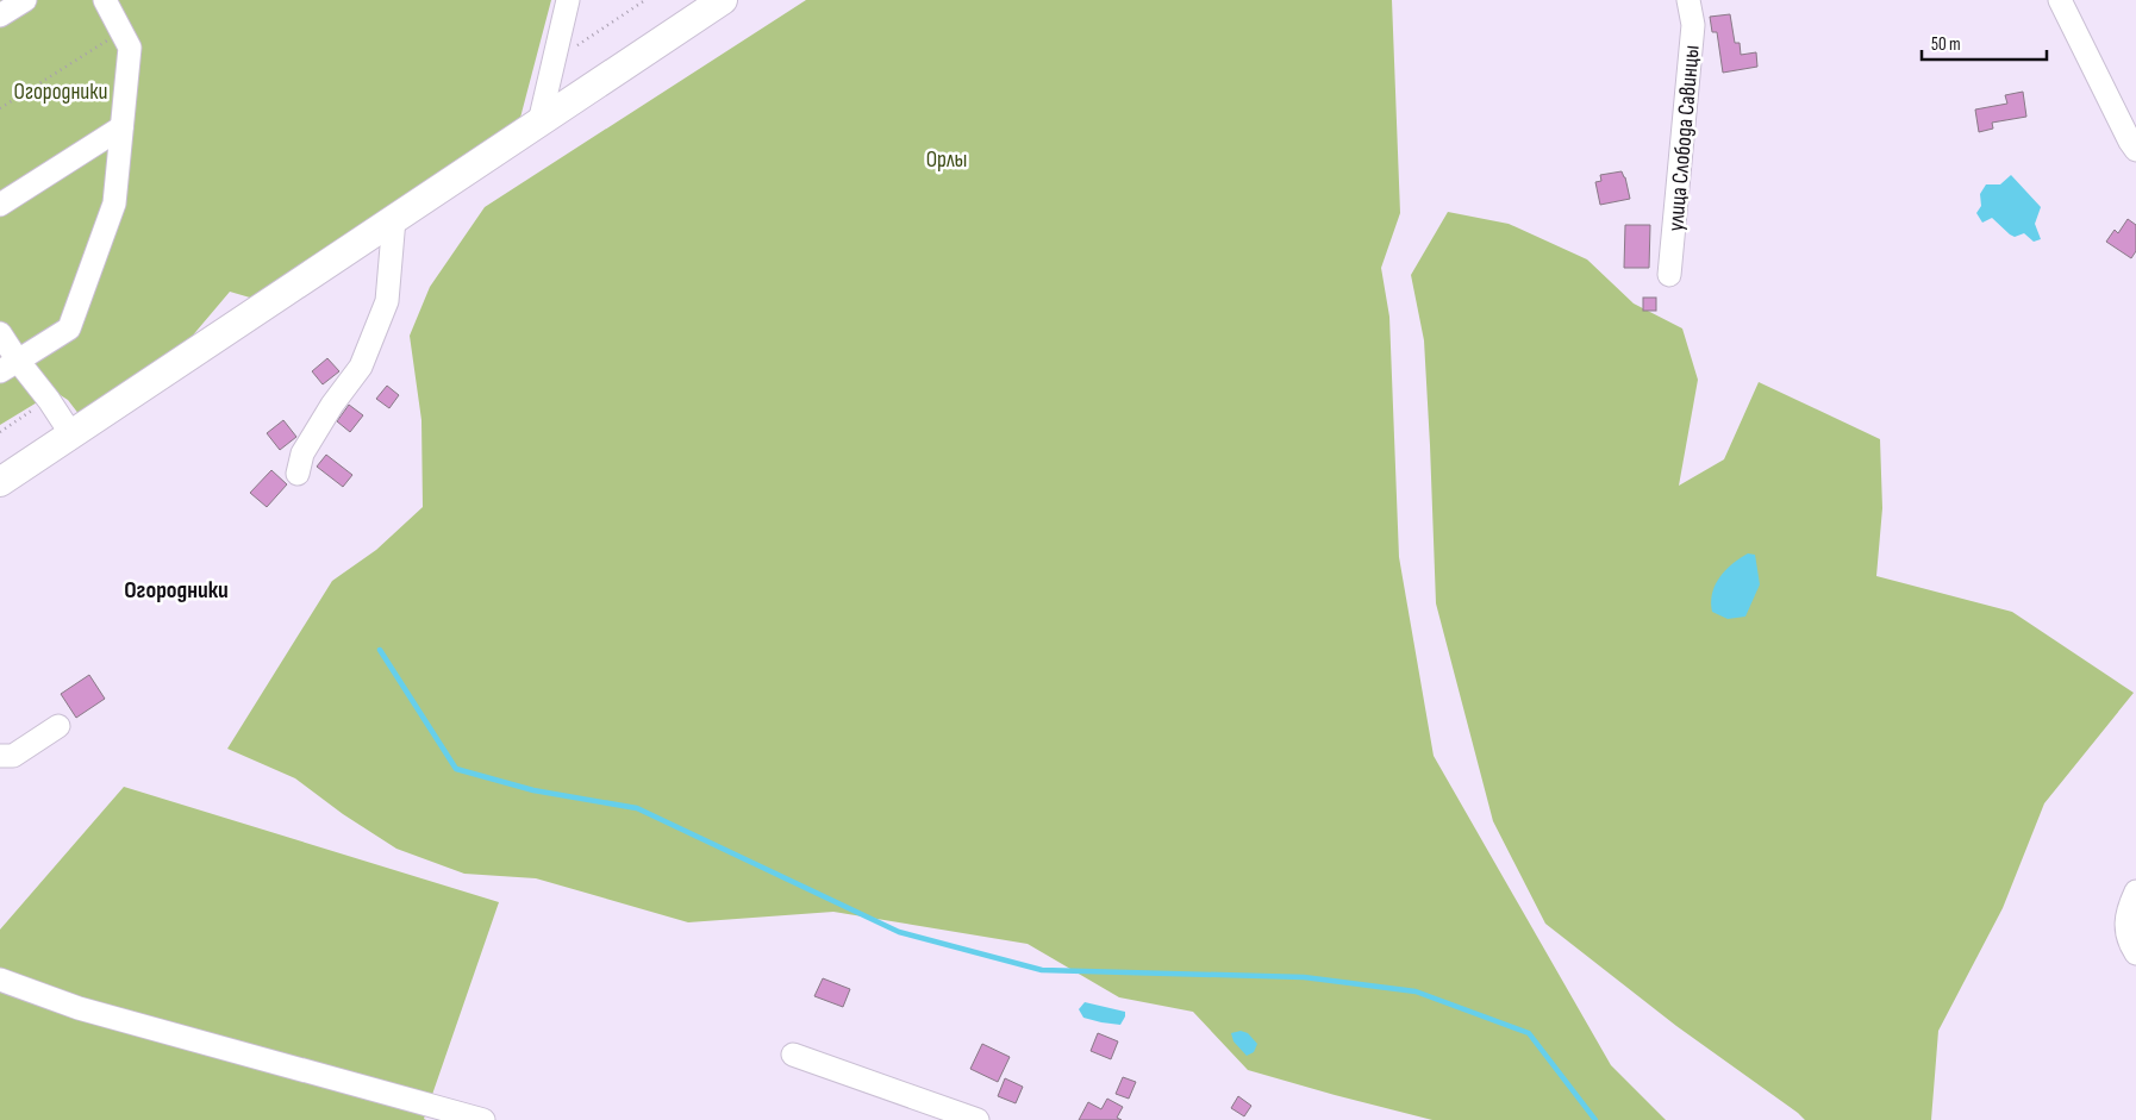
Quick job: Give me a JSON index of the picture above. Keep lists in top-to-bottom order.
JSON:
{
  "streets": {
    "street": ["улица Слобода Савинцы"]
  },
  "districts": ["Огородники"],
  "parks": ["Огородники", "Орлы"],
  "scale_bar": "50 m"
}
